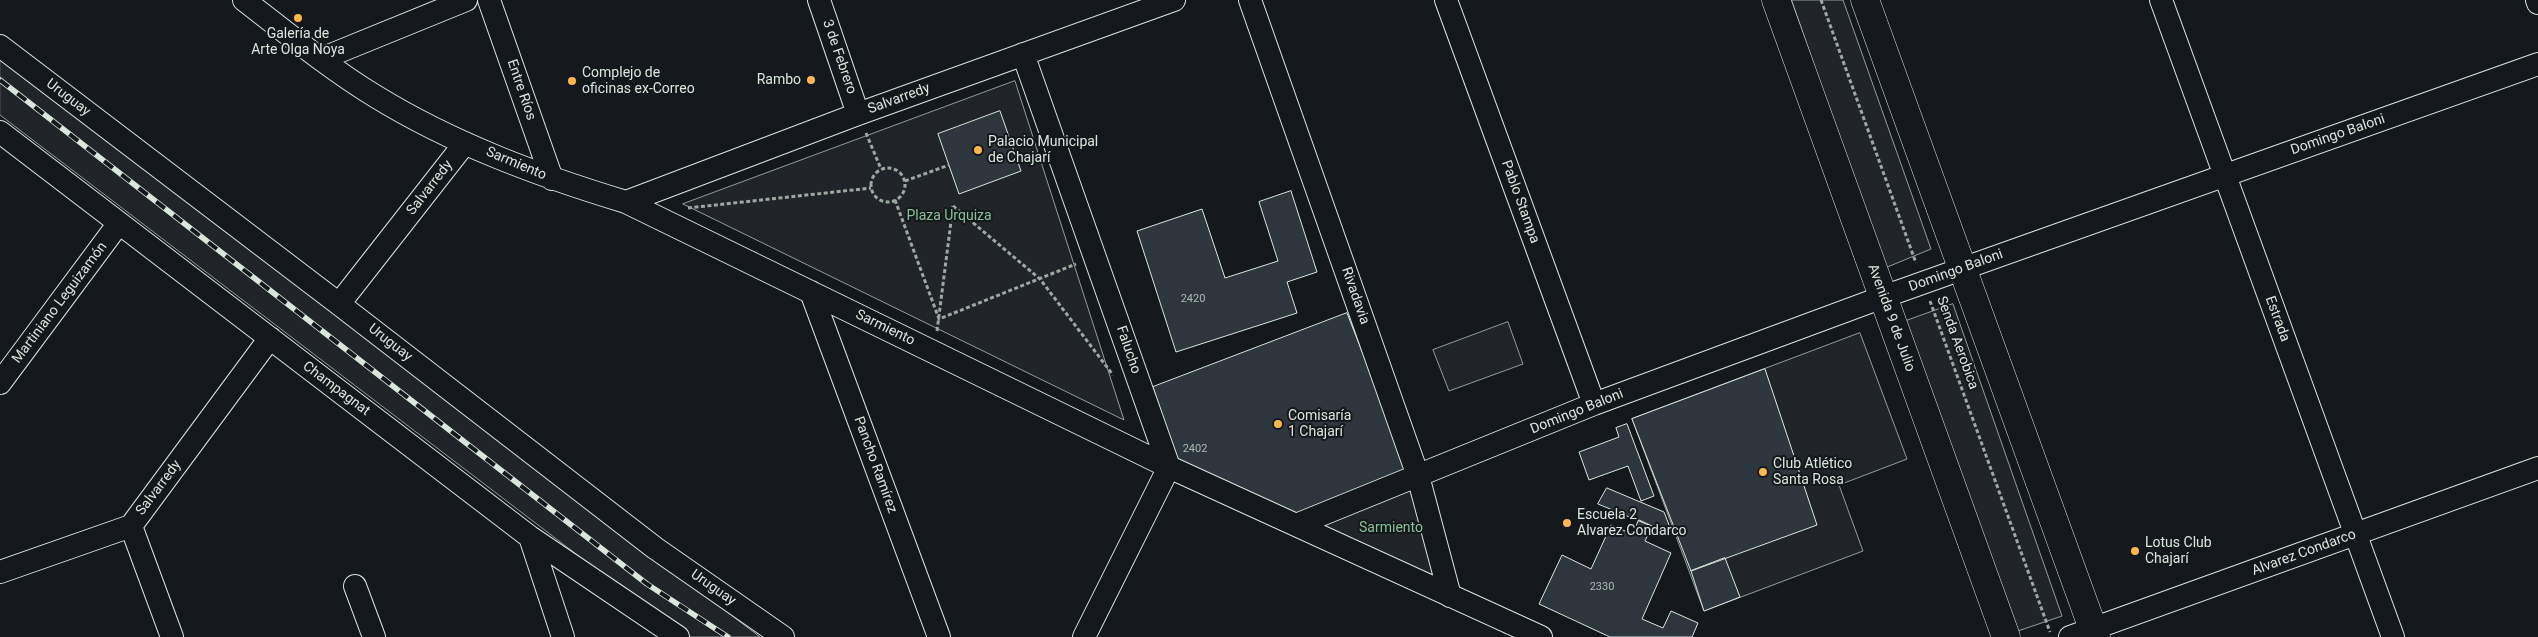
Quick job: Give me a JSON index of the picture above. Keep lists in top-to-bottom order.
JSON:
{
  "streets": {
    "main road": ["Avenida 9 de Julio"],
    "street": [
      "3 de Febrero",
      "Entre Ríos",
      "Uruguay",
      "Salvarredy",
      "Domingo Baloni",
      "Sarmiento",
      "Pablo Stampa",
      "Rivadavia",
      "Martiniano Leguizamón",
      "Estrada",
      "Falucho",
      "Champagnat",
      "Pancho Ramírez",
      "Alvarez Condarco"
    ],
    "path": ["Senda Aerobica"]
  },
  "crossings": [
    ["3 de Febrero", "Salvarredy"],
    ["Entre Ríos", "Sarmiento"],
    ["Uruguay", "Salvarredy"],
    ["Salvarredy", "Sarmiento"],
    ["Salvarredy", "Falucho"],
    ["Salvarredy", "Champagnat"],
    ["Domingo Baloni", "Sarmiento"],
    ["Domingo Baloni", "Pablo Stampa"],
    ["Domingo Baloni", "Rivadavia"],
    ["Domingo Baloni", "Avenida 9 de Julio"],
    ["Domingo Baloni", "Estrada"],
    ["Domingo Baloni", "Senda Aerobica"],
    ["Sarmiento", "Rivadavia"],
    ["Sarmiento", "Falucho"],
    ["Sarmiento", "Pancho Ramírez"],
    ["Martiniano Leguizamón", "Champagnat"],
    ["Estrada", "Alvarez Condarco"]
  ],
  "parks": ["Plaza Urquiza", "Sarmiento"],
  "places": [
    "Galería de Arte Olga Noya",
    "Rambo",
    "Complejo de oficinas ex-Correo",
    "Palacio Municipal de Chajarí",
    "Comisaría 1 Chajarí",
    "Club Atlético Santa Rosa",
    "Escuela 2 Alvarez Condarco",
    "Lotus Club Chajarí"
  ],
  "house_numbers": ["2420", "2402", "2330"]
}
